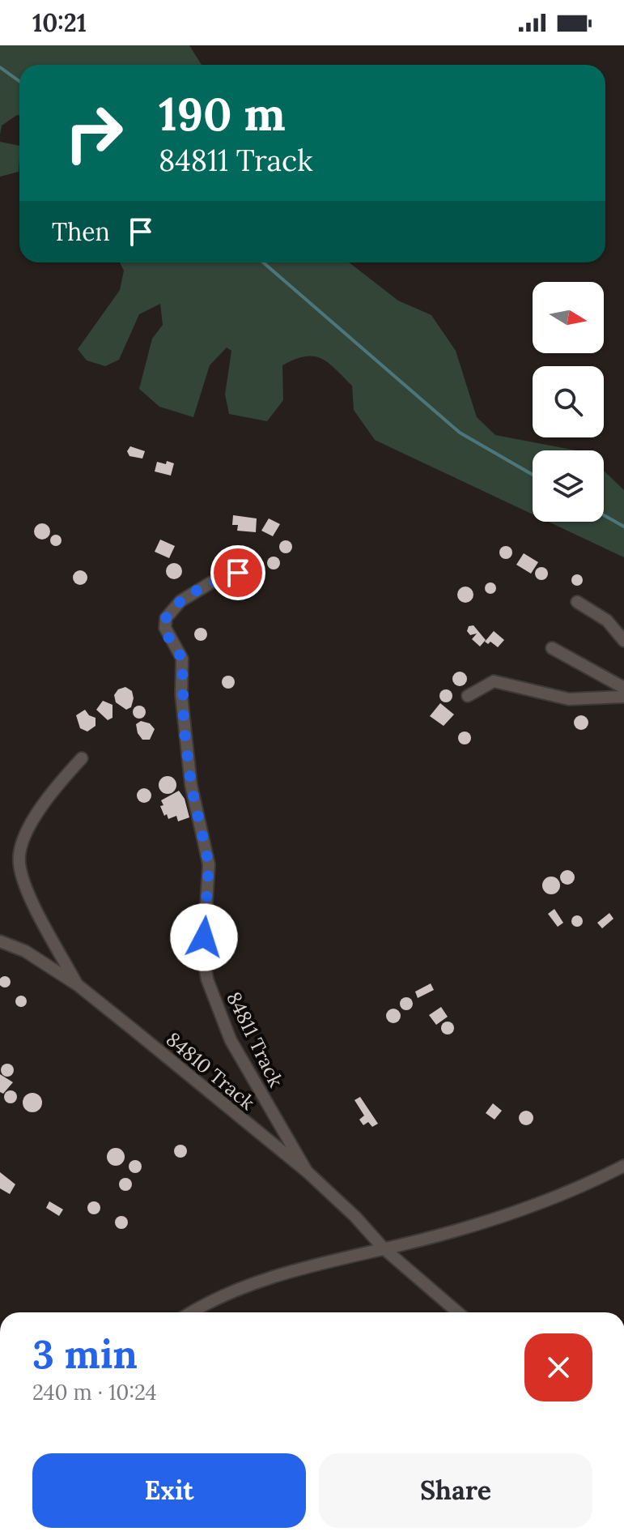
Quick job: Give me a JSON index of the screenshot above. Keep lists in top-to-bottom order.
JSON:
{
  "streets": {
    "street": ["84811 Track", "84810 Track"]
  },
  "crossings": [
    ["84811 Track", "84810 Track"]
  ],
  "north": "right",
  "page": {
    "status": "10:21",
    "turn": ["190 m", "84811 Track"],
    "then": "Then",
    "heading": ["3 min", "240 m · 10:24"],
    "buttons": ["Exit", "Share"]
  }
}
